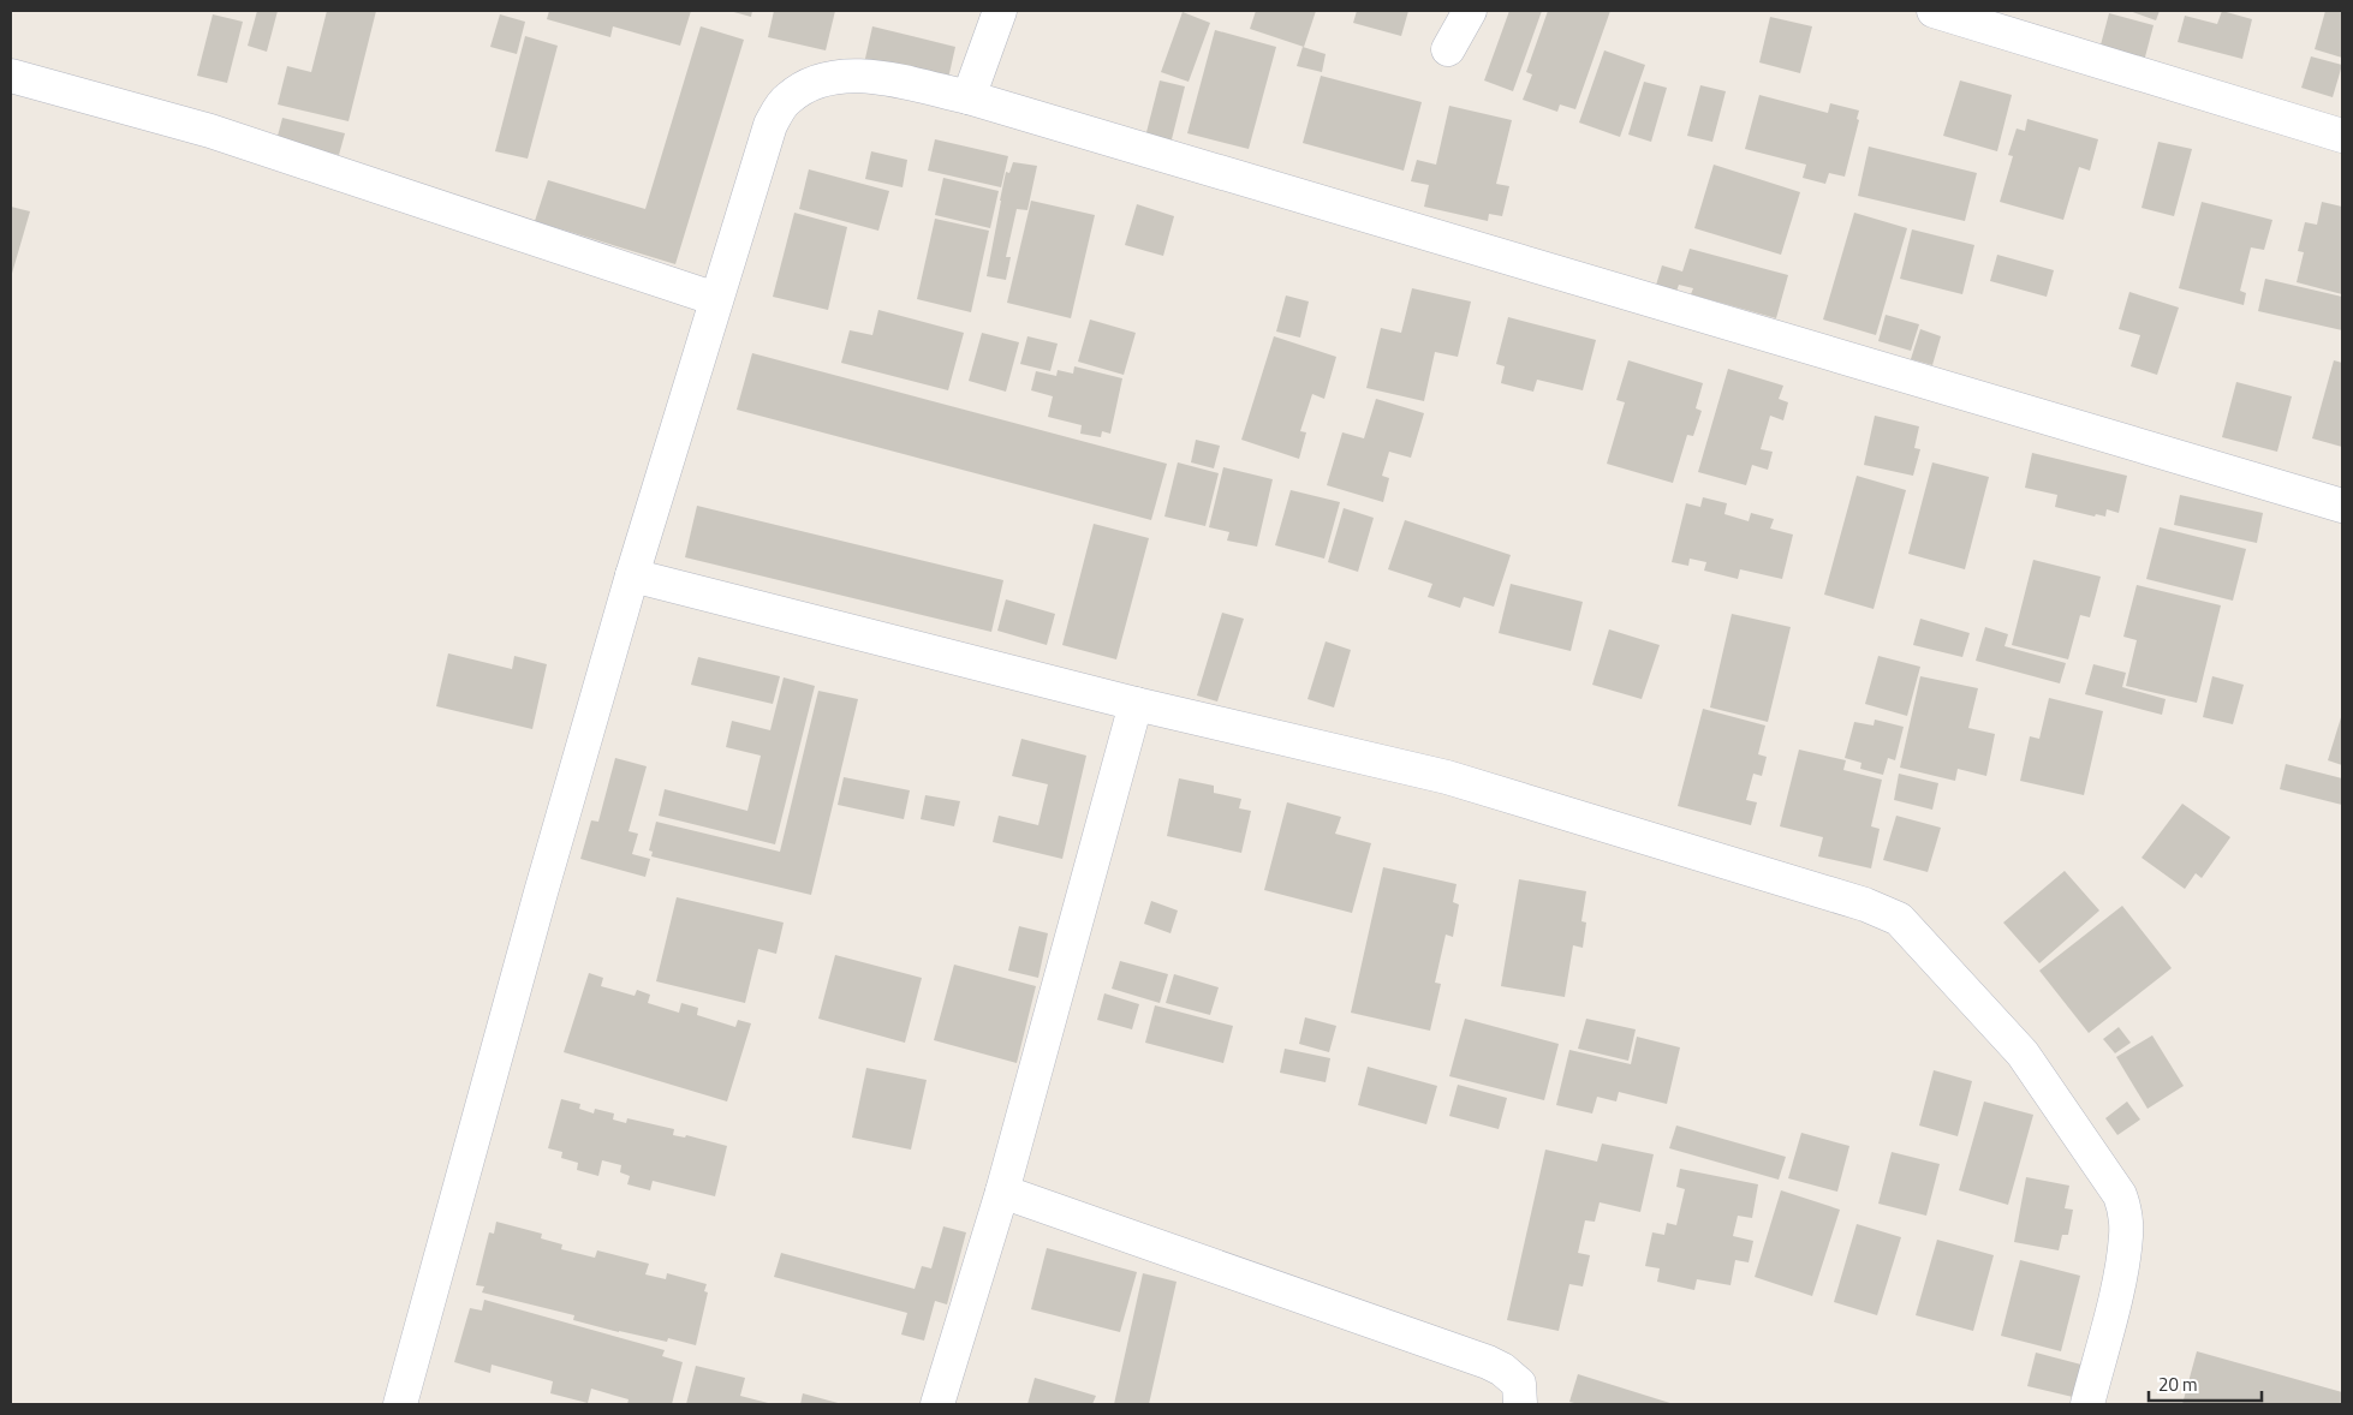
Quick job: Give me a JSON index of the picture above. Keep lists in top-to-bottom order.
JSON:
{
  "scale_bar": "20 m"
}
